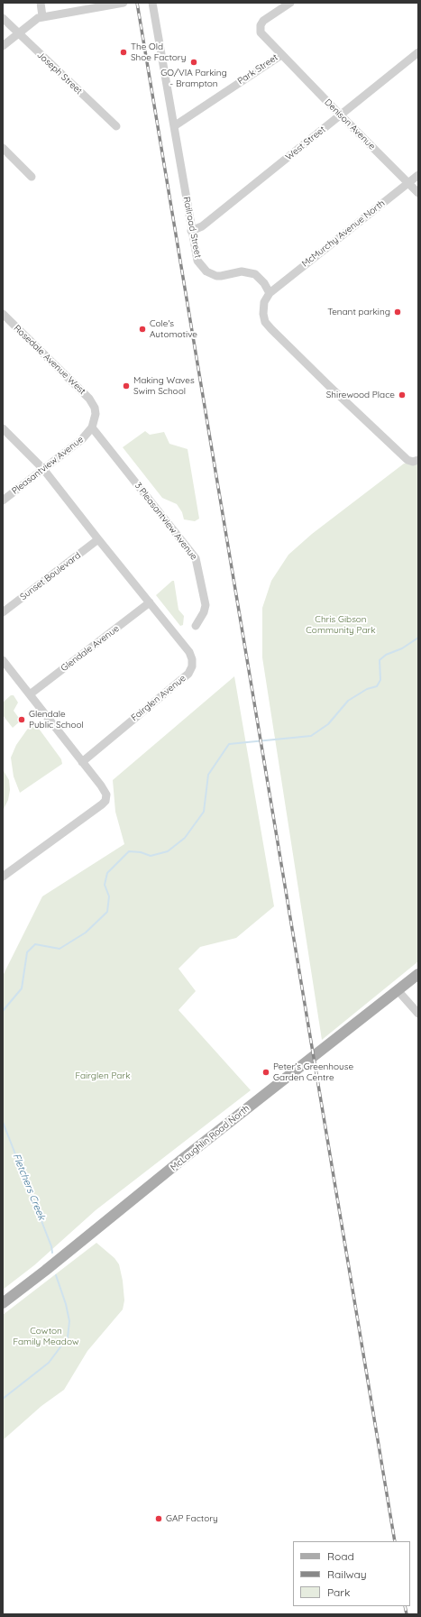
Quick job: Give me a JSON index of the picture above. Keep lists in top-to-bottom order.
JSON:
{
  "streets": {
    "main road": ["McLaughlin Road North"],
    "street": [
      "Park Street",
      "Joseph Street",
      "Denison Avenue",
      "West Street",
      "Railroad Street",
      "McMurchy Avenue North",
      "Rosedale Avenue West",
      "Pleasantview Avenue",
      "3 Pleasantview Avenue",
      "Sunset Boulevard",
      "Glendale Avenue",
      "Fairglen Avenue"
    ]
  },
  "crossings": [
    ["Park Street", "Denison Avenue"],
    ["Park Street", "Railroad Street"],
    ["Denison Avenue", "West Street"],
    ["Denison Avenue", "McMurchy Avenue North"],
    ["West Street", "Railroad Street"],
    ["Railroad Street", "McMurchy Avenue North"],
    ["Rosedale Avenue West", "Pleasantview Avenue"],
    ["Rosedale Avenue West", "3 Pleasantview Avenue"],
    ["Pleasantview Avenue", "3 Pleasantview Avenue"],
    ["Pleasantview Avenue", "Fairglen Avenue"],
    ["Sunset Boulevard", "Fairglen Avenue"],
    ["Glendale Avenue", "Fairglen Avenue"]
  ],
  "water": ["Fletchers Creek"],
  "parks": ["Chris Gibson Community Park", "Fairglen Park", "Cowton Family Meadow"],
  "places": [
    "The Old Shoe Factory",
    "GO/VIA Parking - Brampton",
    "Tenant parking",
    "Cole's Automotive",
    "Making Waves Swim School",
    "Shirewood Place",
    "Glendale Public School",
    "Peter's Greenhouse Garden Centre",
    "GAP Factory"
  ],
  "legend": ["Road", "Railway", "Park"]
}
